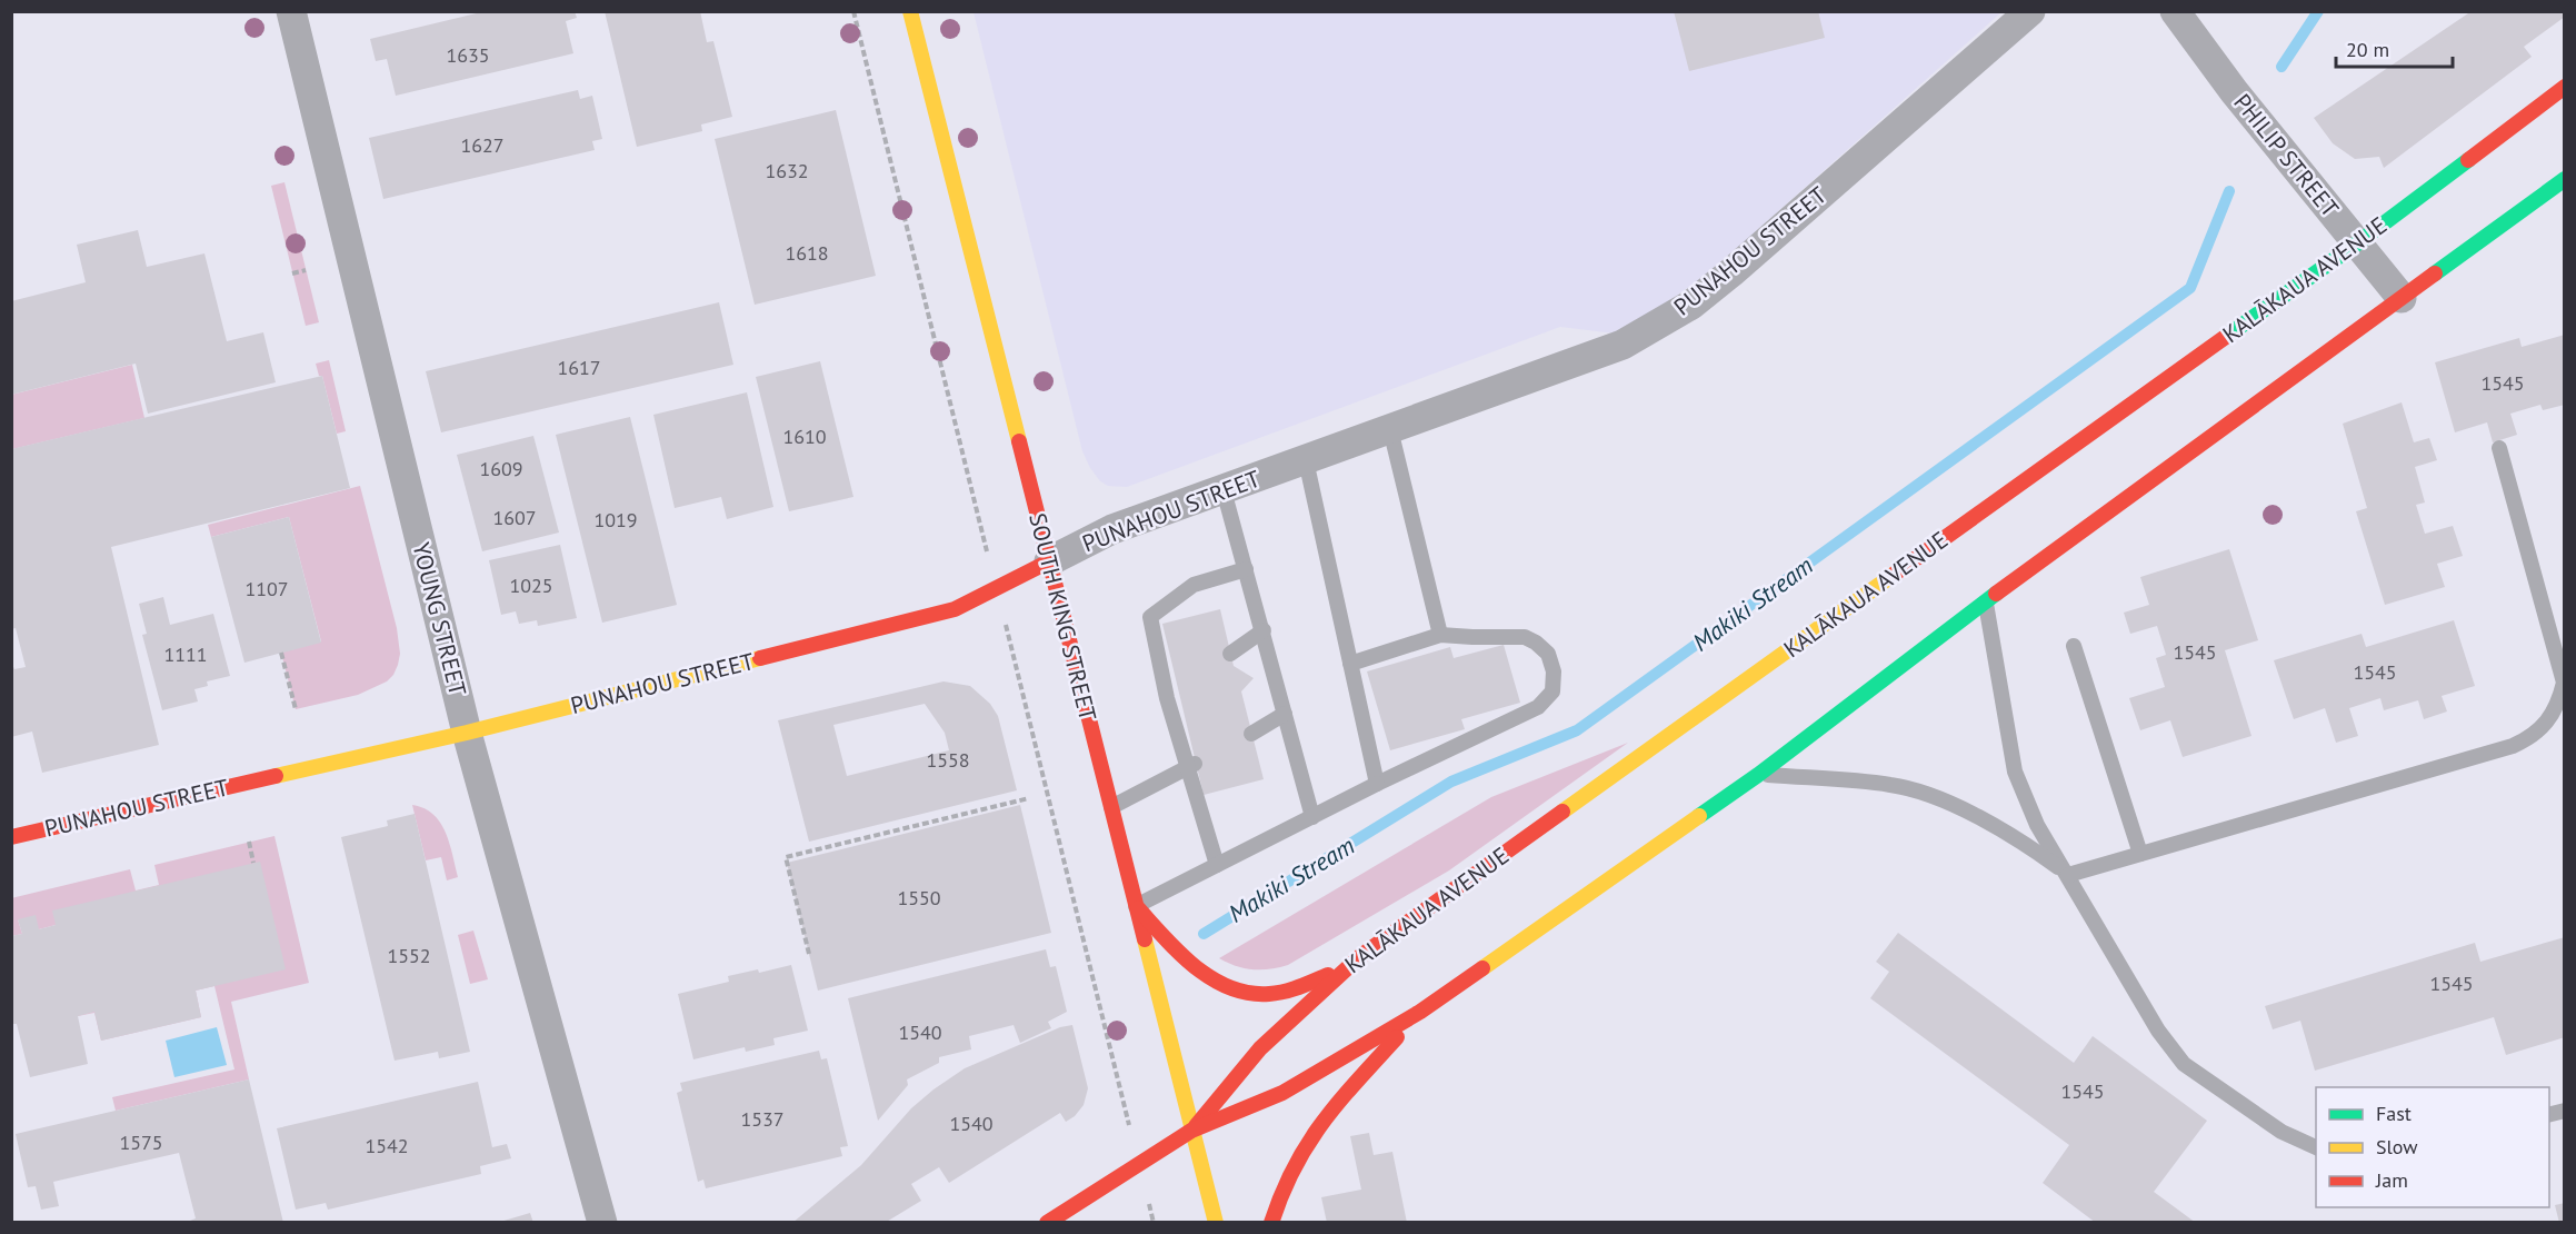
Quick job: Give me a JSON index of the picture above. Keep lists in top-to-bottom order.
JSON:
{
  "streets": {
    "main road": ["PUNAHOU STREET", "KALĀKAUA AVENUE", "SOUTH KING STREET"],
    "street": ["PHILIP STREET", "YOUNG STREET"]
  },
  "crossings": [
    ["PHILIP STREET", "KALĀKAUA AVENUE"],
    ["PUNAHOU STREET", "SOUTH KING STREET"],
    ["PUNAHOU STREET", "YOUNG STREET"],
    ["KALĀKAUA AVENUE", "SOUTH KING STREET"]
  ],
  "water": ["Makiki Stream"],
  "house_numbers": [
    "1635",
    "1627",
    "1632",
    "1618",
    "1617",
    "1545",
    "1610",
    "1609",
    "1607",
    "1019",
    "1025",
    "1107",
    "1545",
    "1111",
    "1545",
    "1558",
    "1550",
    "1552",
    "1545",
    "1540",
    "1545",
    "1537",
    "1540",
    "1575",
    "1542"
  ],
  "legend": ["Fast", "Slow", "Jam"],
  "scale_bar": "20 m"
}
